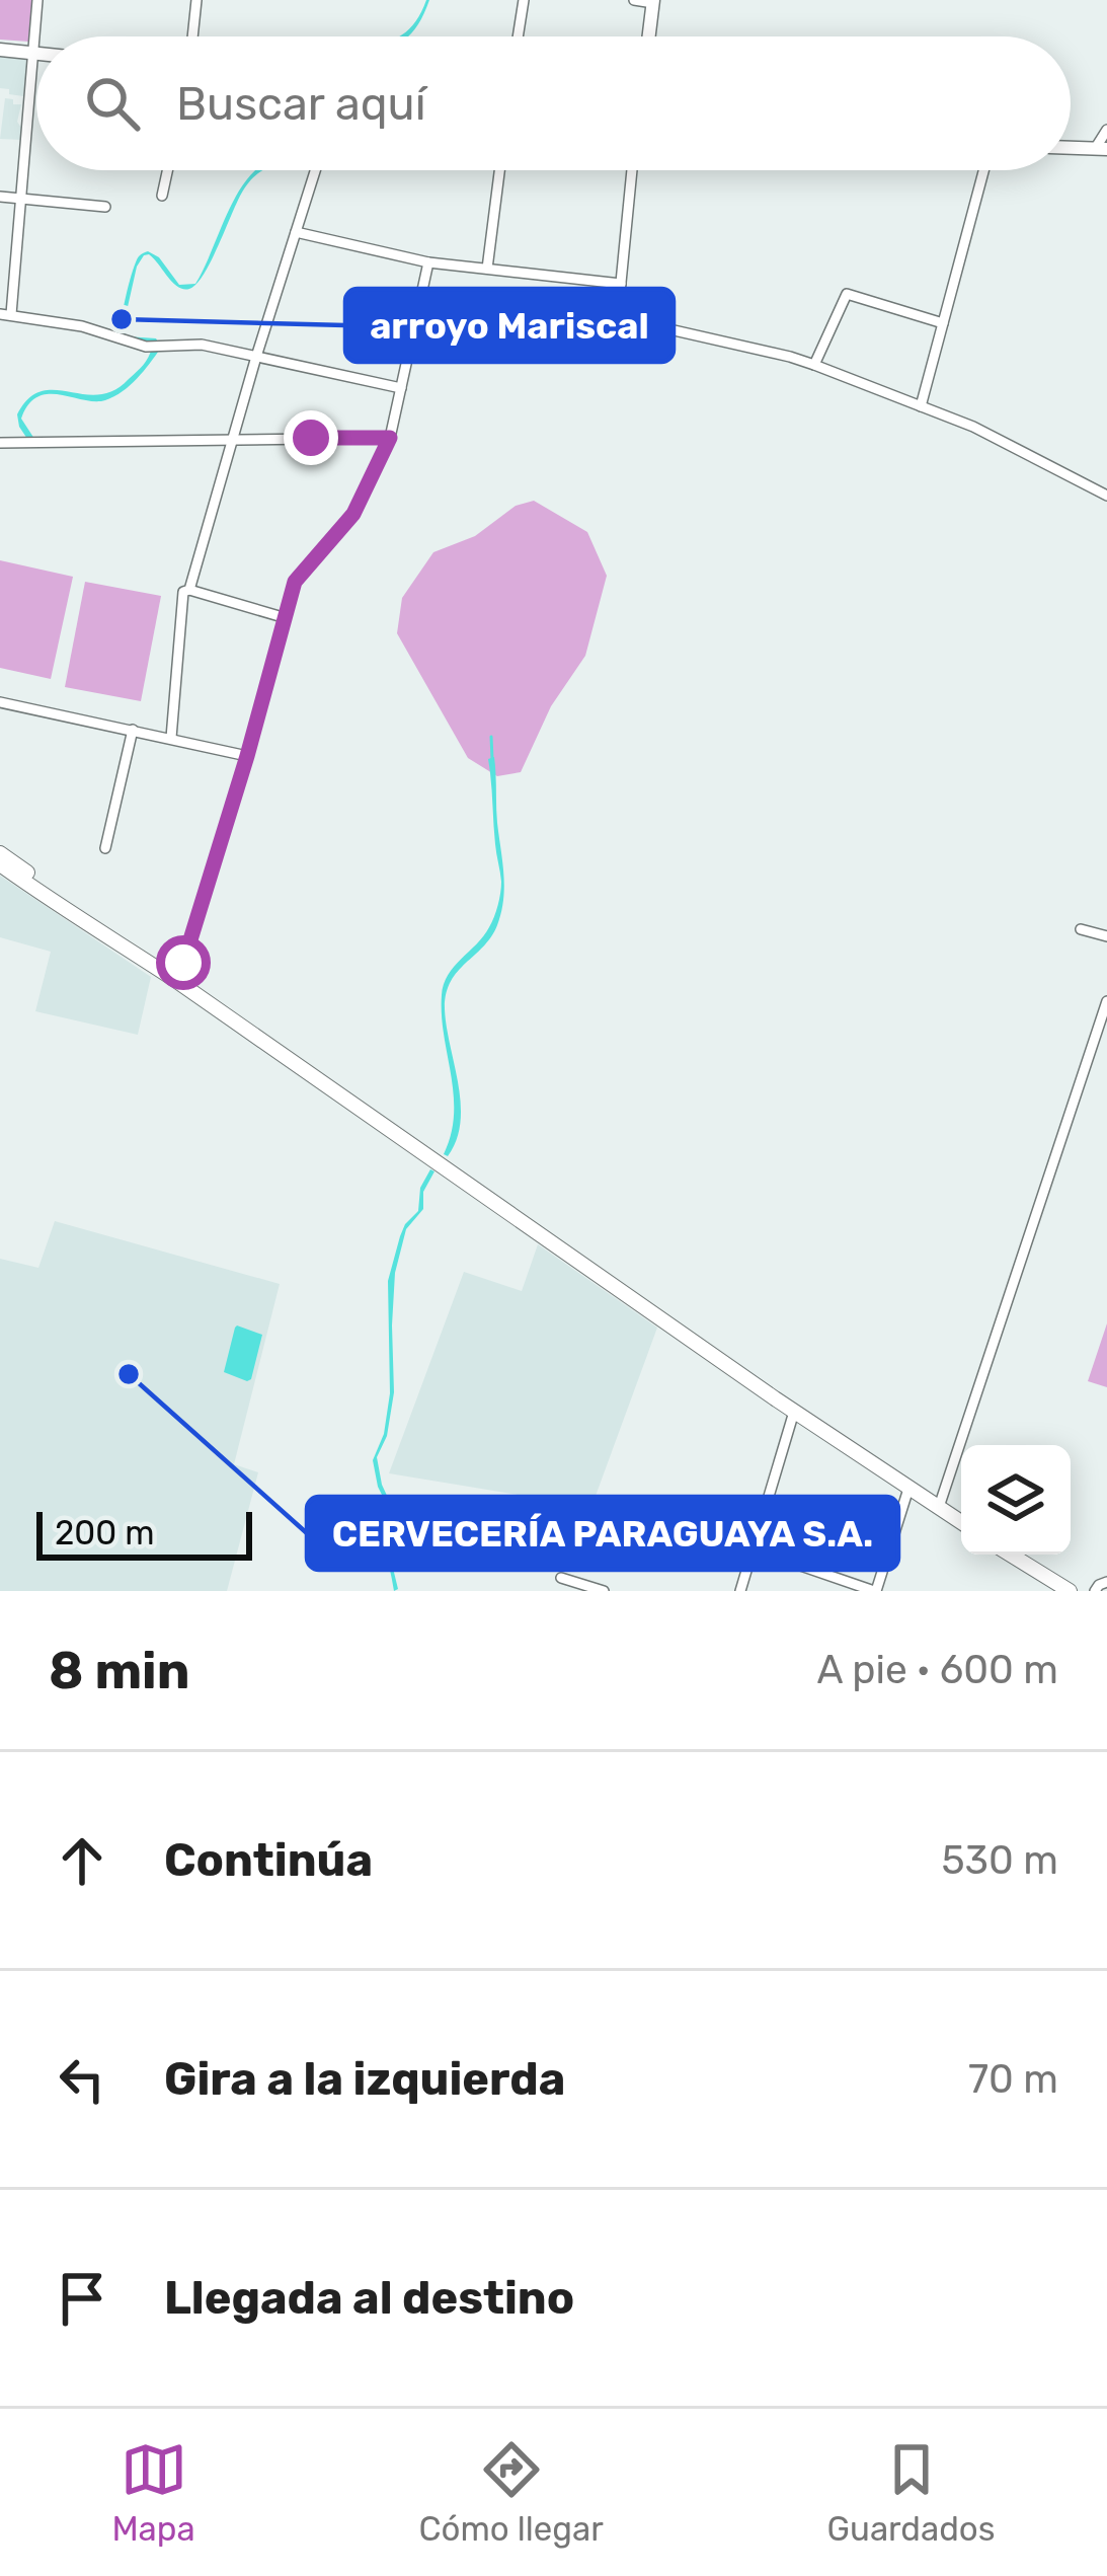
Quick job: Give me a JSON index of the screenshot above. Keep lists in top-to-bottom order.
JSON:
{
  "places": ["arroyo Mariscal", "CERVECERÍA PARAGUAYA S.A."],
  "scale_bar": "200 m",
  "page": {
    "search": "Buscar aquí",
    "scale": "200 m",
    "heading": ["8 min", "A pie · 600 m"],
    "list": [
      ["Continúa", "530 m"],
      ["Gira a la izquierda", "70 m"],
      "Llegada al destino"
    ],
    "nav": ["Mapa", "Cómo llegar", "Guardados"]
  }
}
